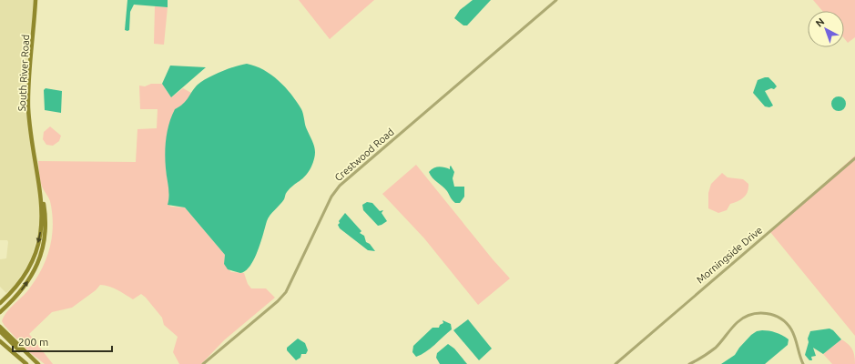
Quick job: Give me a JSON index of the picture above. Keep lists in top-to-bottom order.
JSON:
{
  "streets": {
    "main road": ["South River Road"],
    "street": ["Crestwood Road", "Morningside Drive"]
  },
  "scale_bar": "200 m",
  "north": "top left"
}
